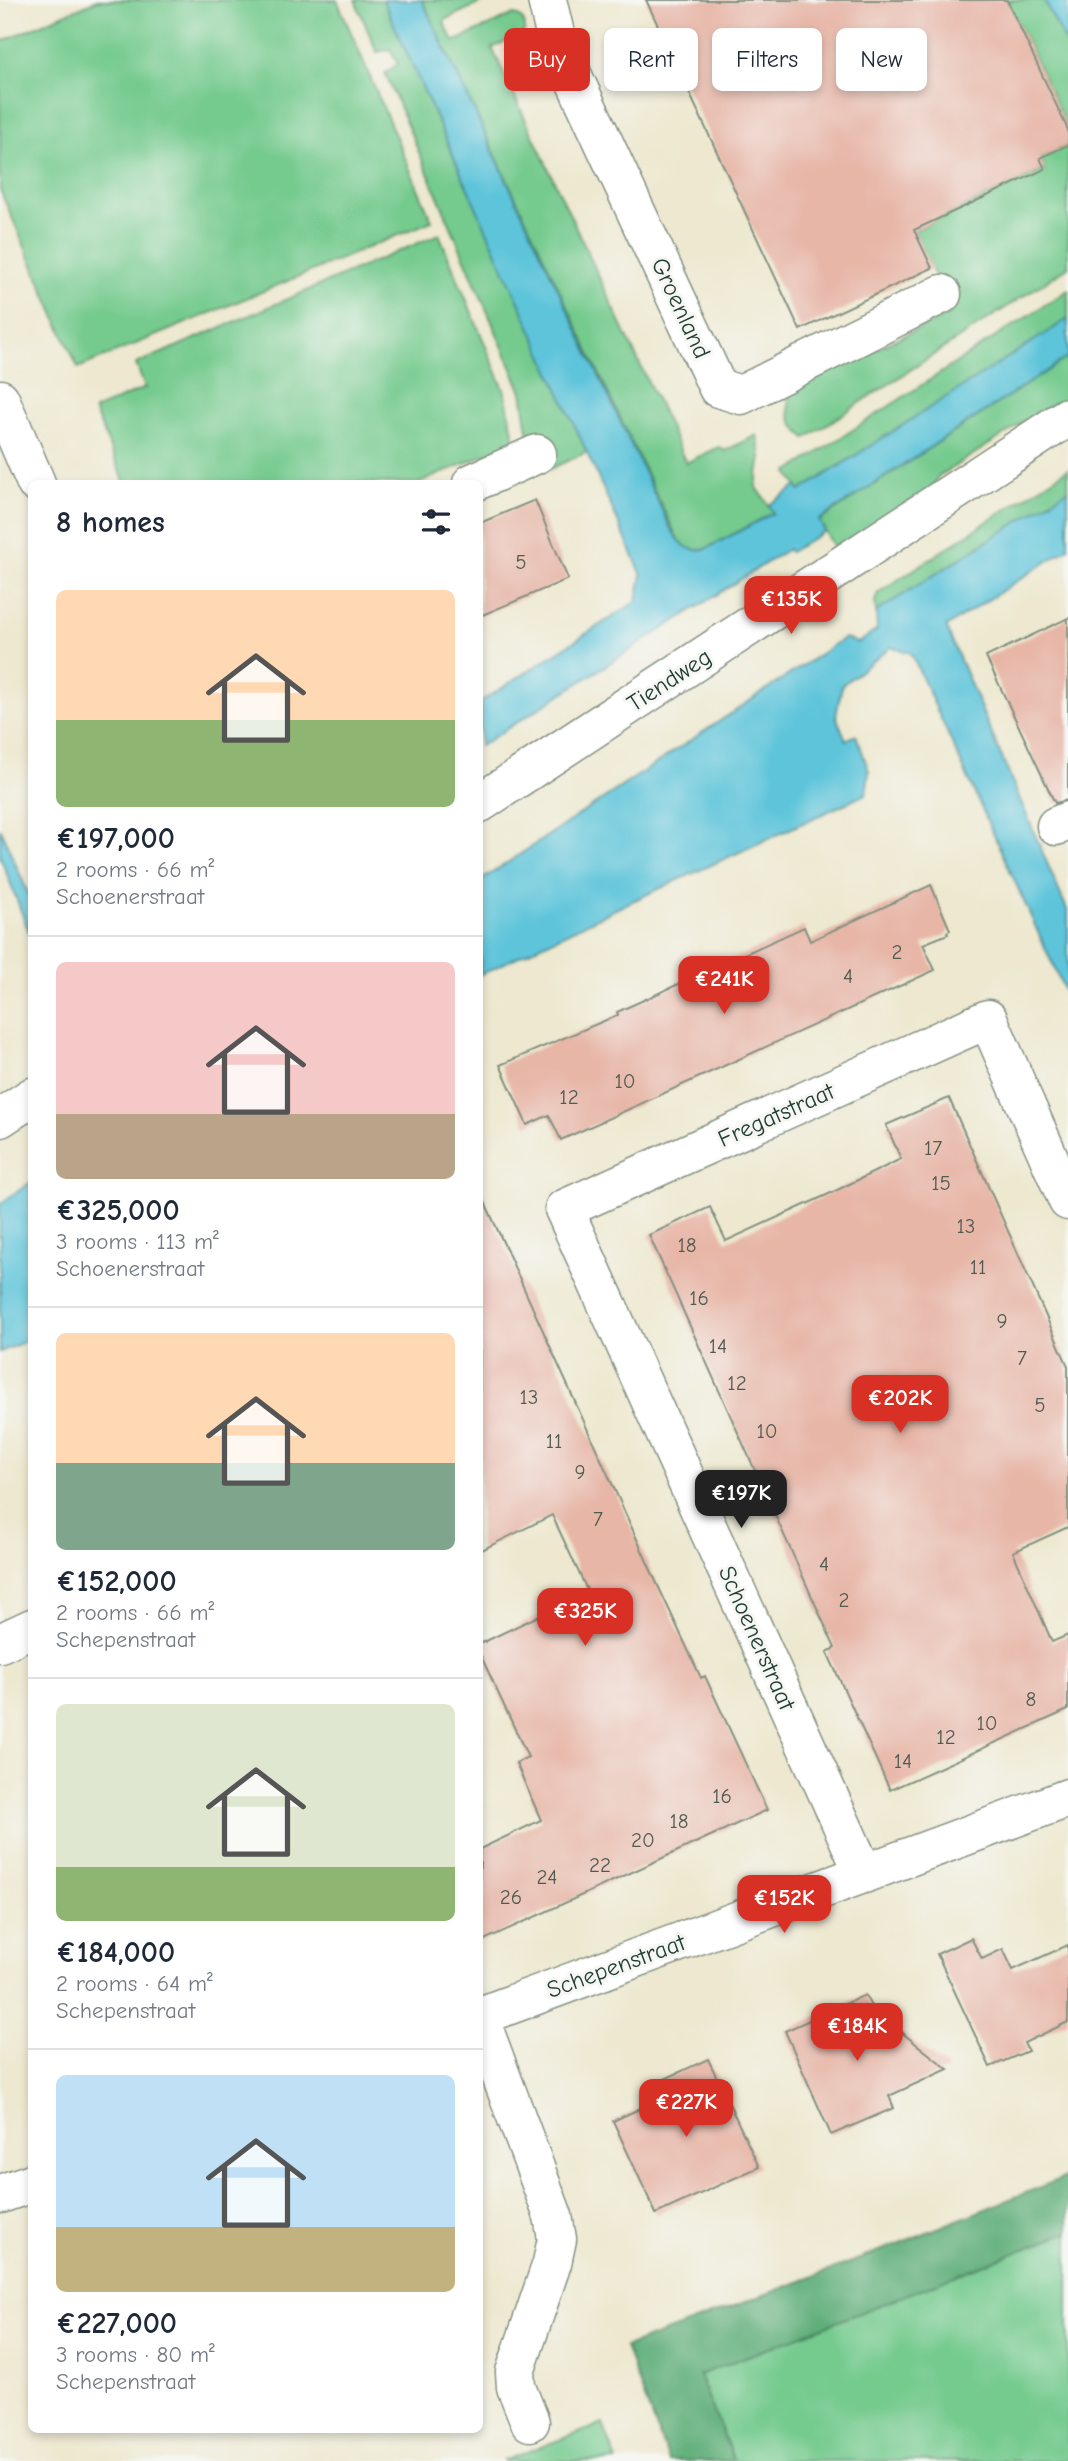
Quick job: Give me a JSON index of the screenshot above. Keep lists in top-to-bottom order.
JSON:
{
  "streets": {
    "street": [
      "Groenland",
      "Tiendweg",
      "Fregatstraat",
      "Schoenerstraat",
      "Schepenstraat"
    ]
  },
  "crossings": [
    ["Fregatstraat", "Schoenerstraat"],
    ["Schoenerstraat", "Schepenstraat"]
  ],
  "house_numbers": [
    "5",
    "2",
    "4",
    "10",
    "12",
    "17",
    "15",
    "13",
    "18",
    "11",
    "16",
    "9",
    "14",
    "7",
    "12",
    "13",
    "5",
    "10",
    "11",
    "9",
    "7",
    "4",
    "2",
    "8",
    "10",
    "12",
    "14",
    "16",
    "18",
    "20",
    "22",
    "24",
    "26"
  ],
  "page": {
    "chip": [
      "Buy",
      "Rent",
      "Filters",
      "New"
    ],
    "heading": "8 homes",
    "list": [
      {
        "name": "€197,000",
        "note": "2 rooms · 66 m² · Schoenerstraat"
      },
      {
        "name": "€325,000",
        "note": "3 rooms · 113 m² · Schoenerstraat"
      },
      {
        "name": "€152,000",
        "note": "2 rooms · 66 m² · Schepenstraat"
      },
      {
        "name": "€184,000",
        "note": "2 rooms · 64 m² · Schepenstraat"
      },
      {
        "name": "€227,000",
        "note": "3 rooms · 80 m² · Schepenstraat"
      }
    ],
    "price": [
      "€135K",
      "€241K",
      "€202K",
      "€197K",
      "€325K",
      "€152K",
      "€184K",
      "€227K"
    ]
  }
}
